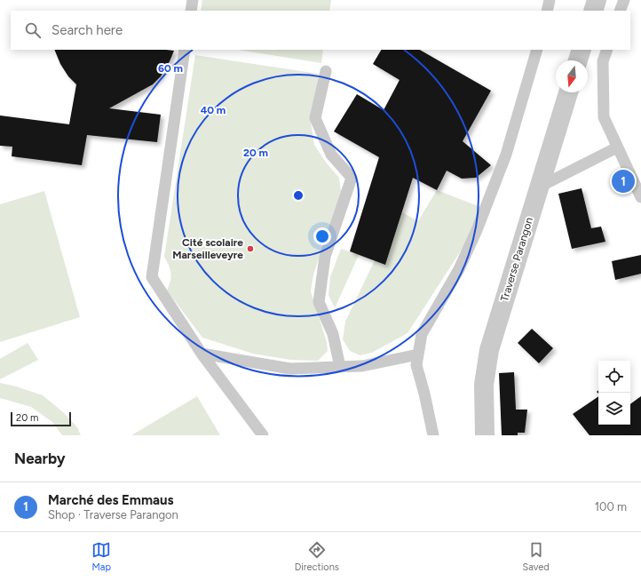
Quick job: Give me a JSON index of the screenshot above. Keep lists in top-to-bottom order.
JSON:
{
  "streets": {
    "street": ["Traverse Parangon"]
  },
  "places": ["Cité scolaire Marseilleveyre"],
  "scale_bar": "20 m",
  "north": "bottom",
  "page": {
    "search": "Search here",
    "pins": "1",
    "scale": "20 m",
    "heading": "Nearby",
    "list": [
      {
        "mark": "1",
        "name": "Marché des Emmaus",
        "note": "Shop · Traverse Parangon",
        "value": "100 m"
      }
    ],
    "nav": ["Map", "Directions", "Saved"]
  },
  "rings": ["60 m", "40 m", "20 m"]
}
